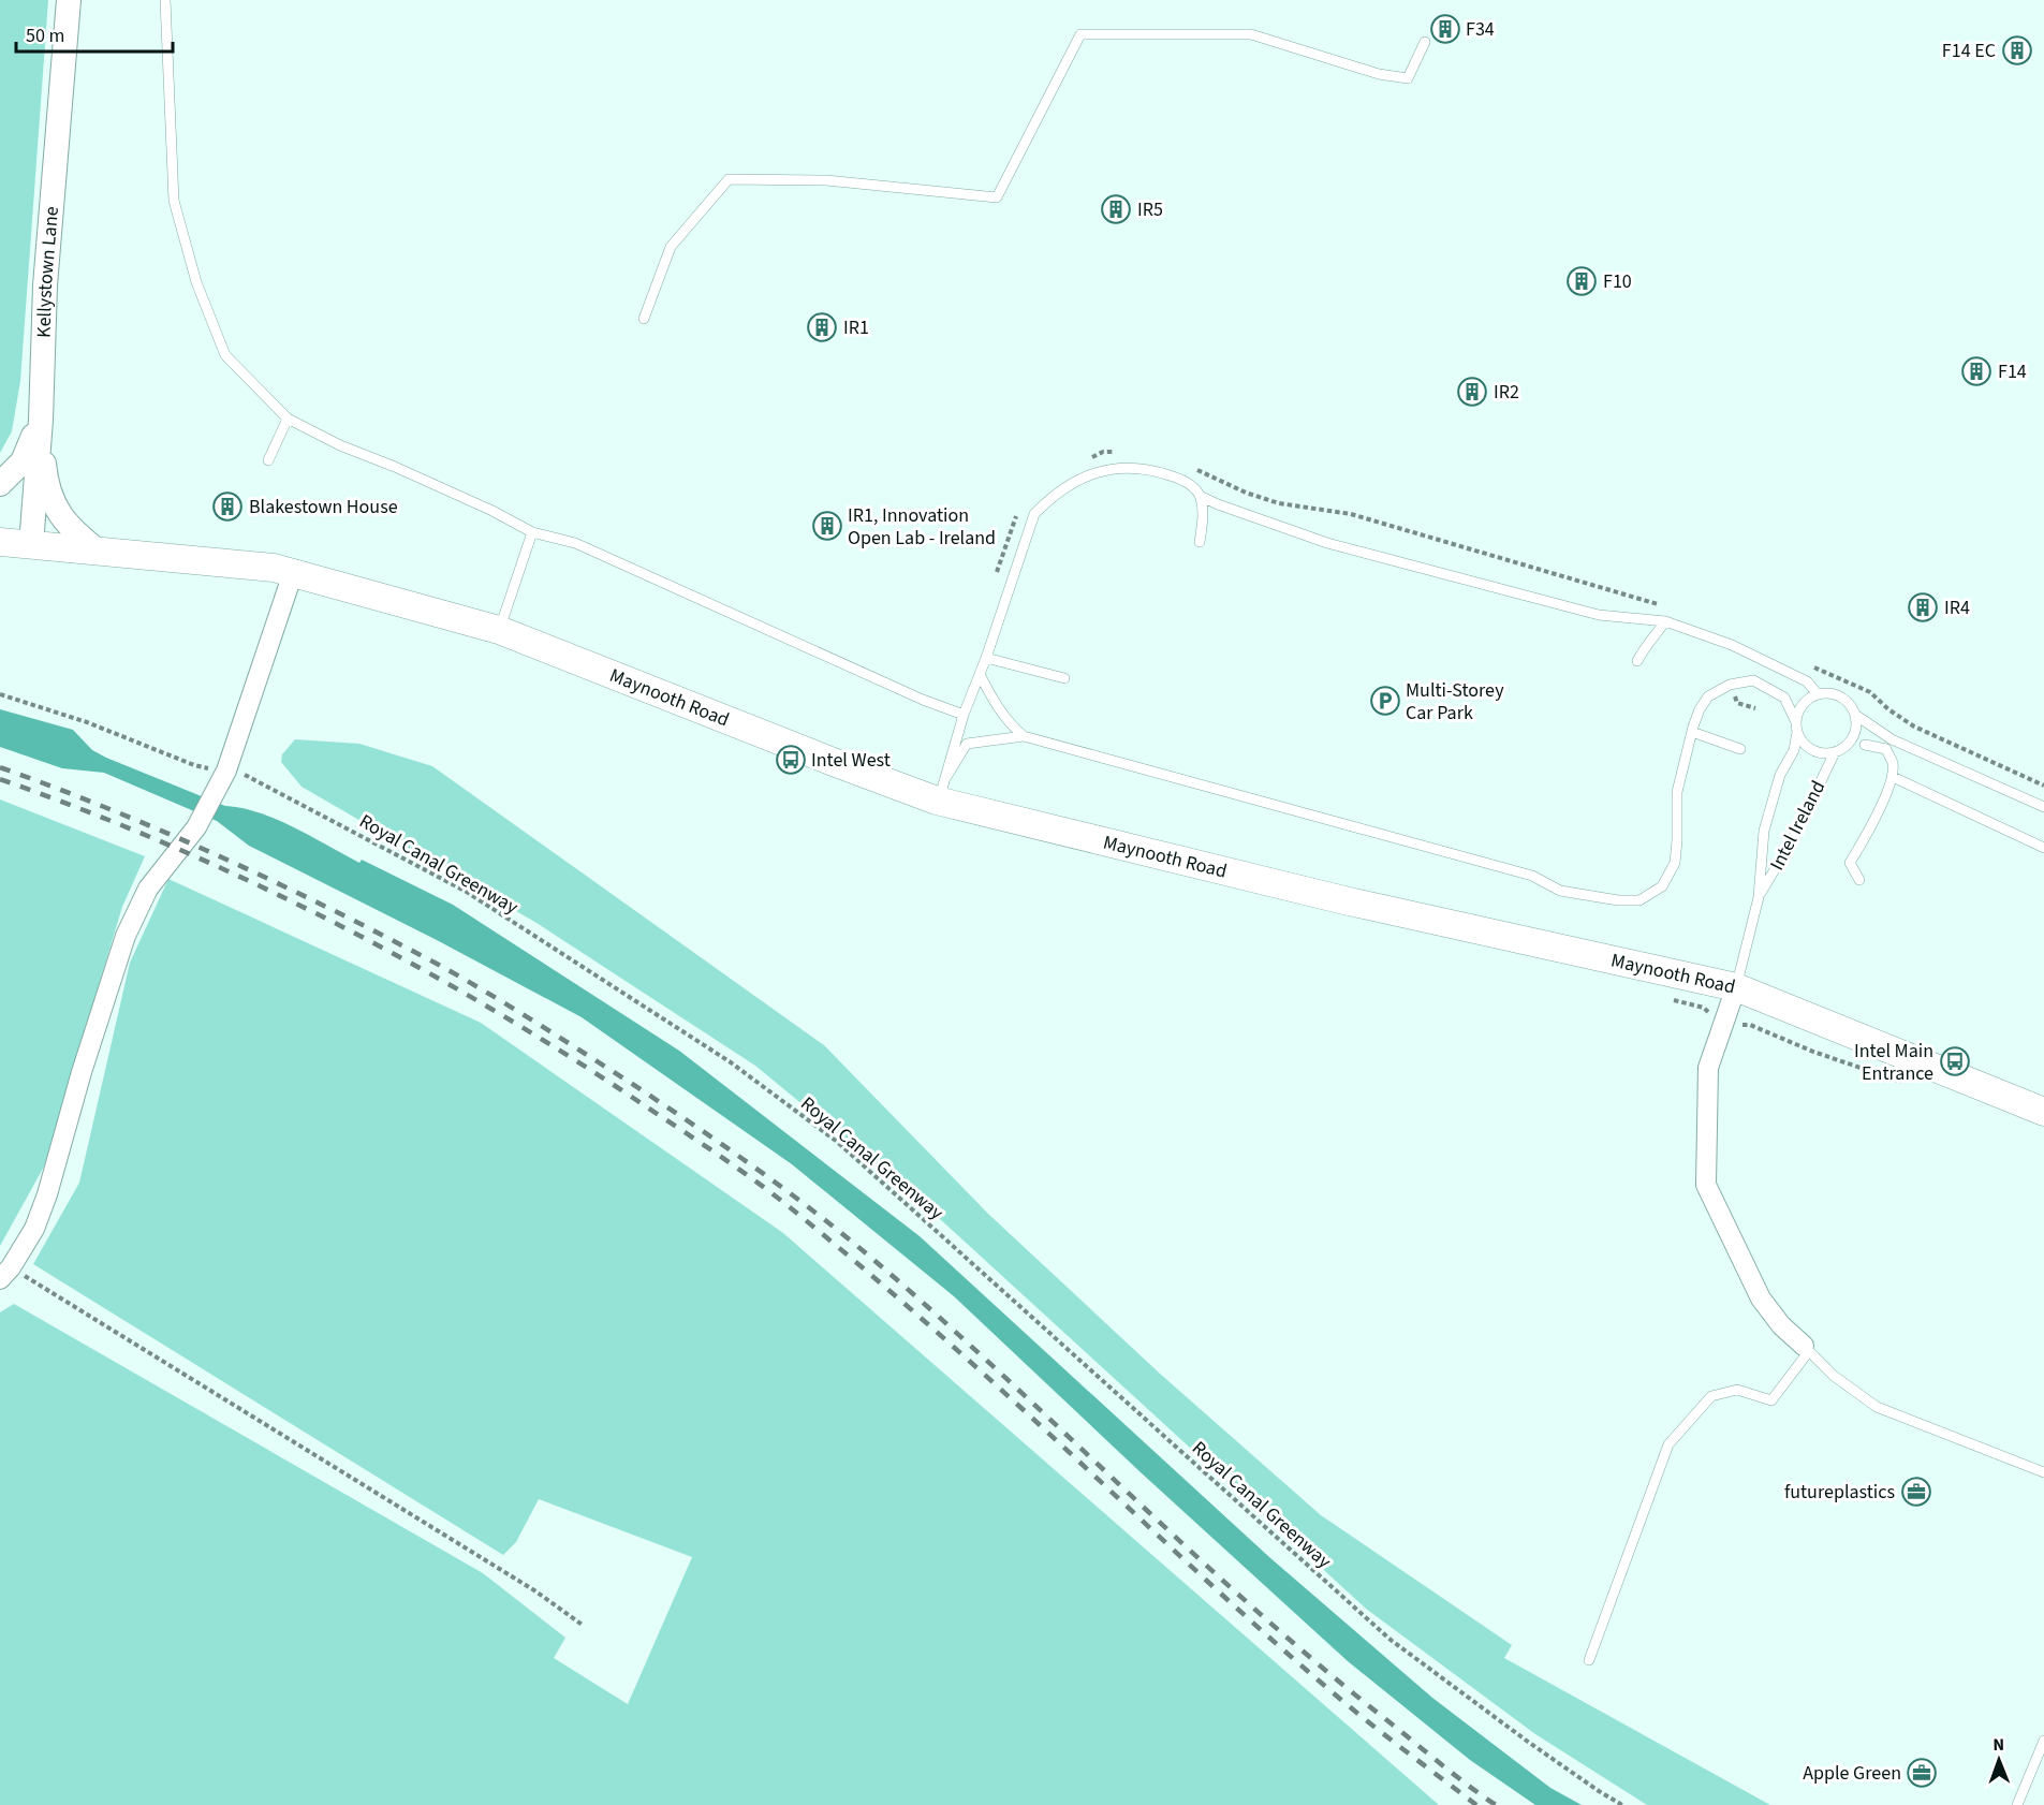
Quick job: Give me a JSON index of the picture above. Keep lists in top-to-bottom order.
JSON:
{
  "streets": {
    "main road": ["Maynooth Road"],
    "street": ["Kellystown Lane"],
    "lane": ["Intel Ireland"],
    "path": ["Royal Canal Greenway"]
  },
  "crossings": [
    ["Kellystown Lane", "Maynooth Road"],
    ["Maynooth Road", "Intel Ireland"]
  ],
  "places": {
    "building": [
      "F34",
      "F14 EC",
      "IR5",
      "F10",
      "IR1",
      "F14",
      "IR2",
      "Blakestown House",
      "IR1, Innovation Open Lab - Ireland",
      "IR4"
    ],
    "parking": ["Multi-Storey Car Park"],
    "bus stop": ["Intel West", "Intel Main Entrance"],
    "office": ["futureplastics", "Apple Green"]
  },
  "scale_bar": "50 m",
  "north": "top"
}
